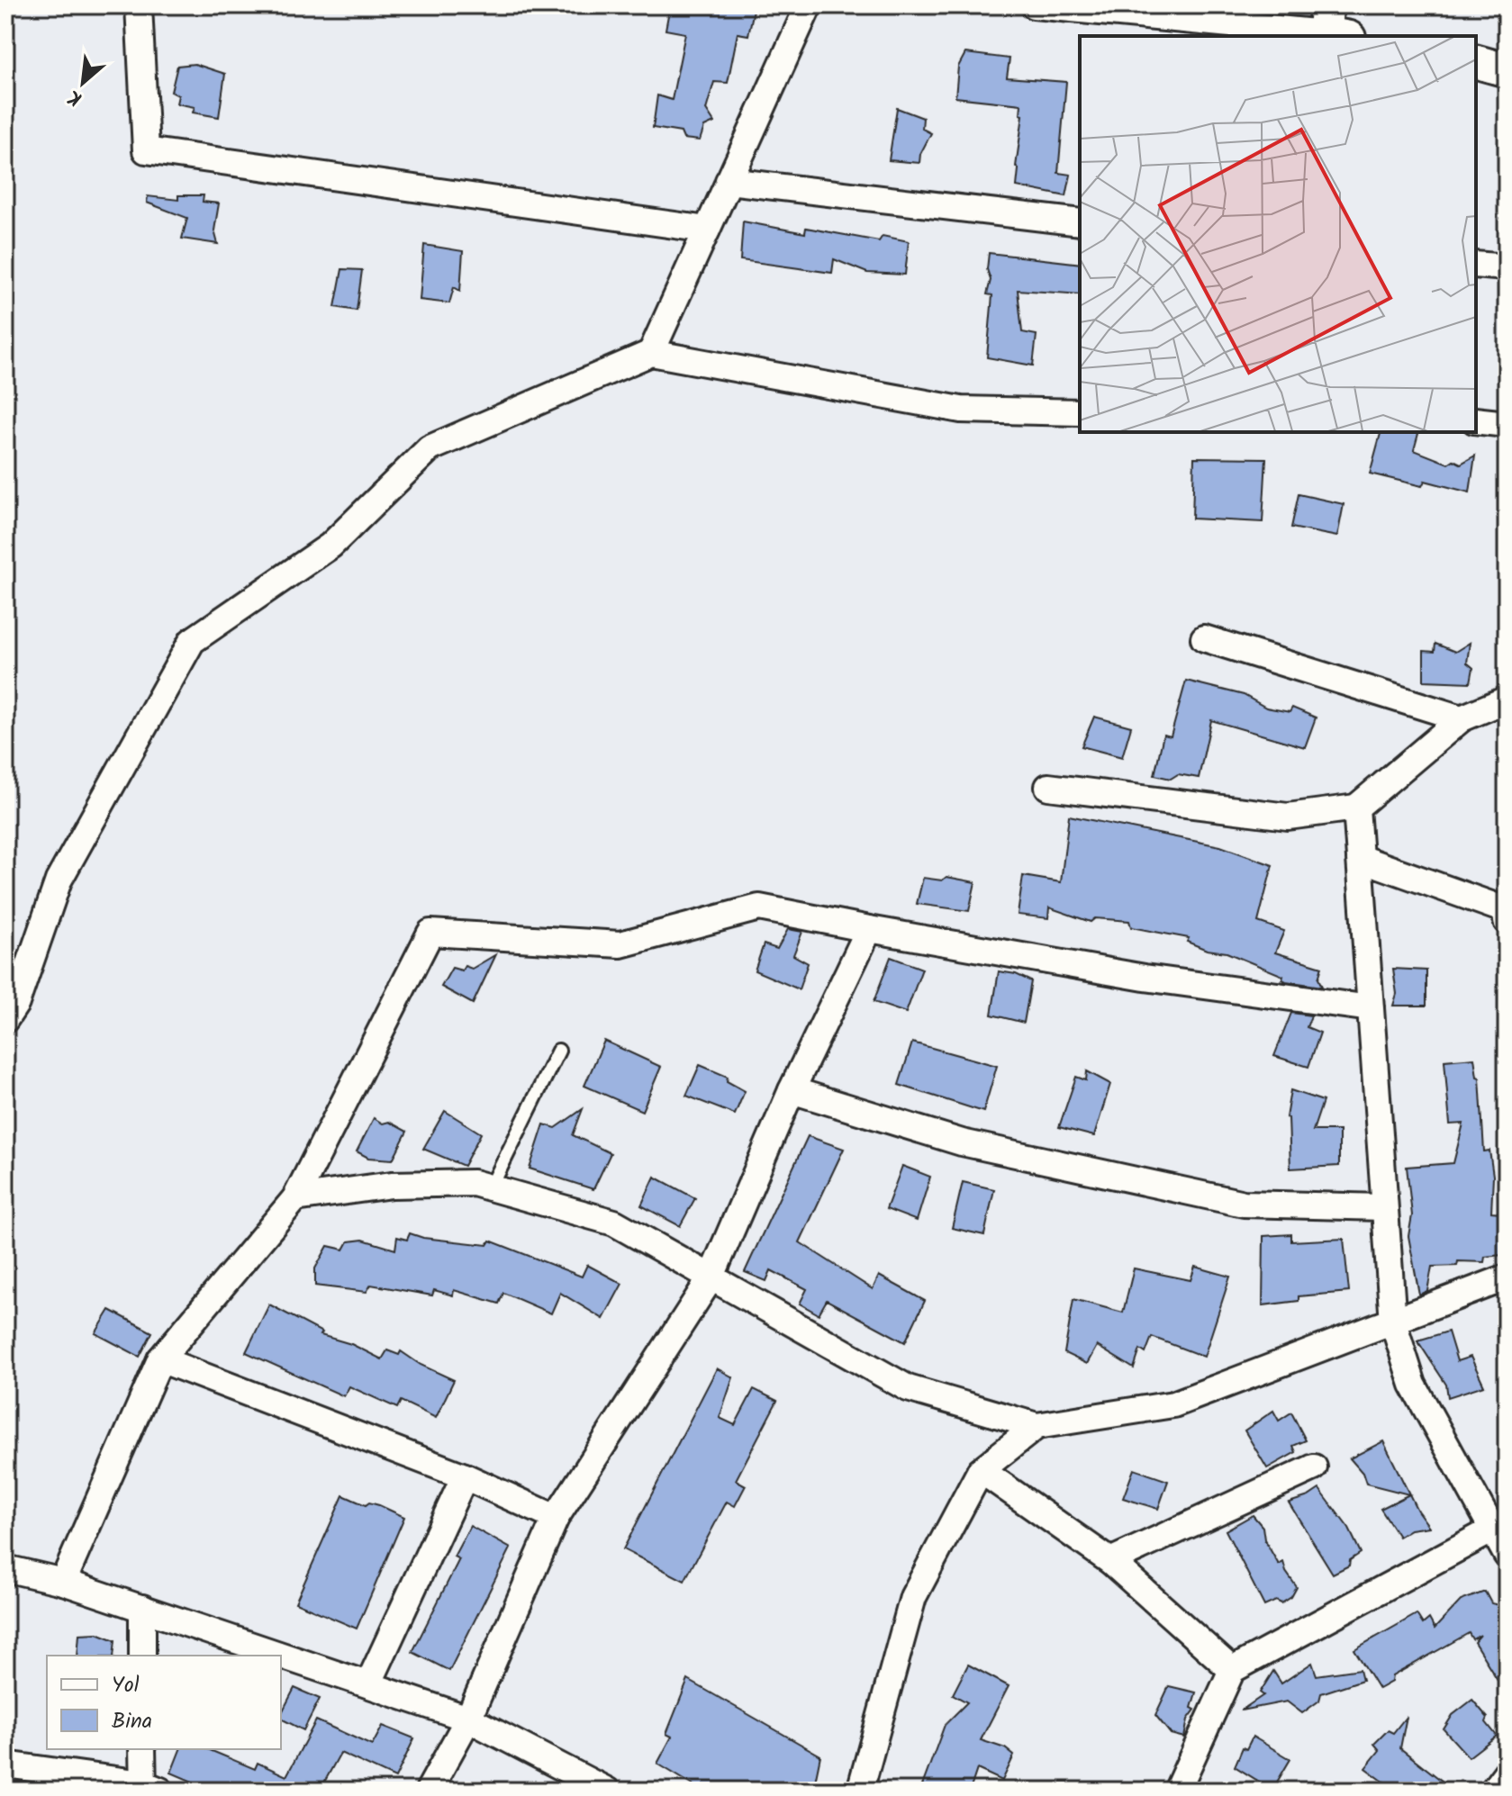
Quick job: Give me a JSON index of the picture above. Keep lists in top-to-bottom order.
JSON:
{
  "legend": ["Yol", "Bina"],
  "north": "bottom left"
}
